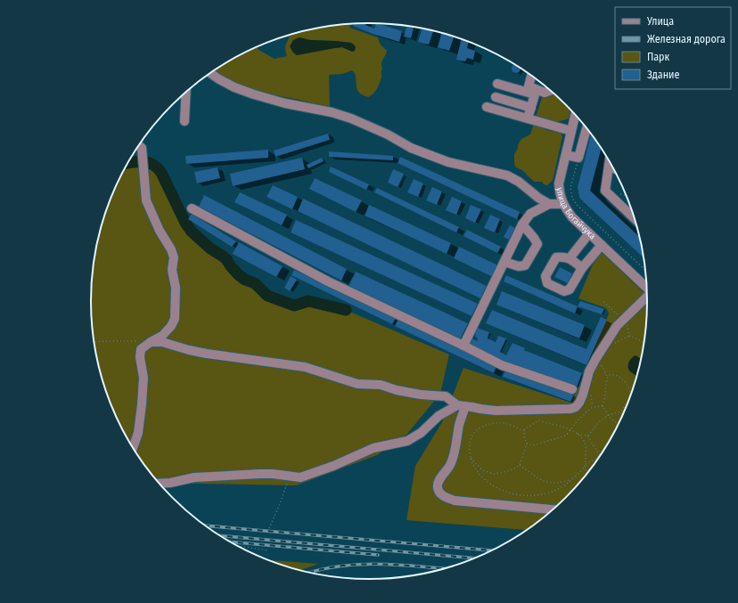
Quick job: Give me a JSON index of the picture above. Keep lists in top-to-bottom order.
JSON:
{
  "streets": {
    "street": ["улица Богайчука"]
  },
  "legend": [
    "Улица",
    "Железная дорога",
    "Парк",
    "Здание"
  ]
}
